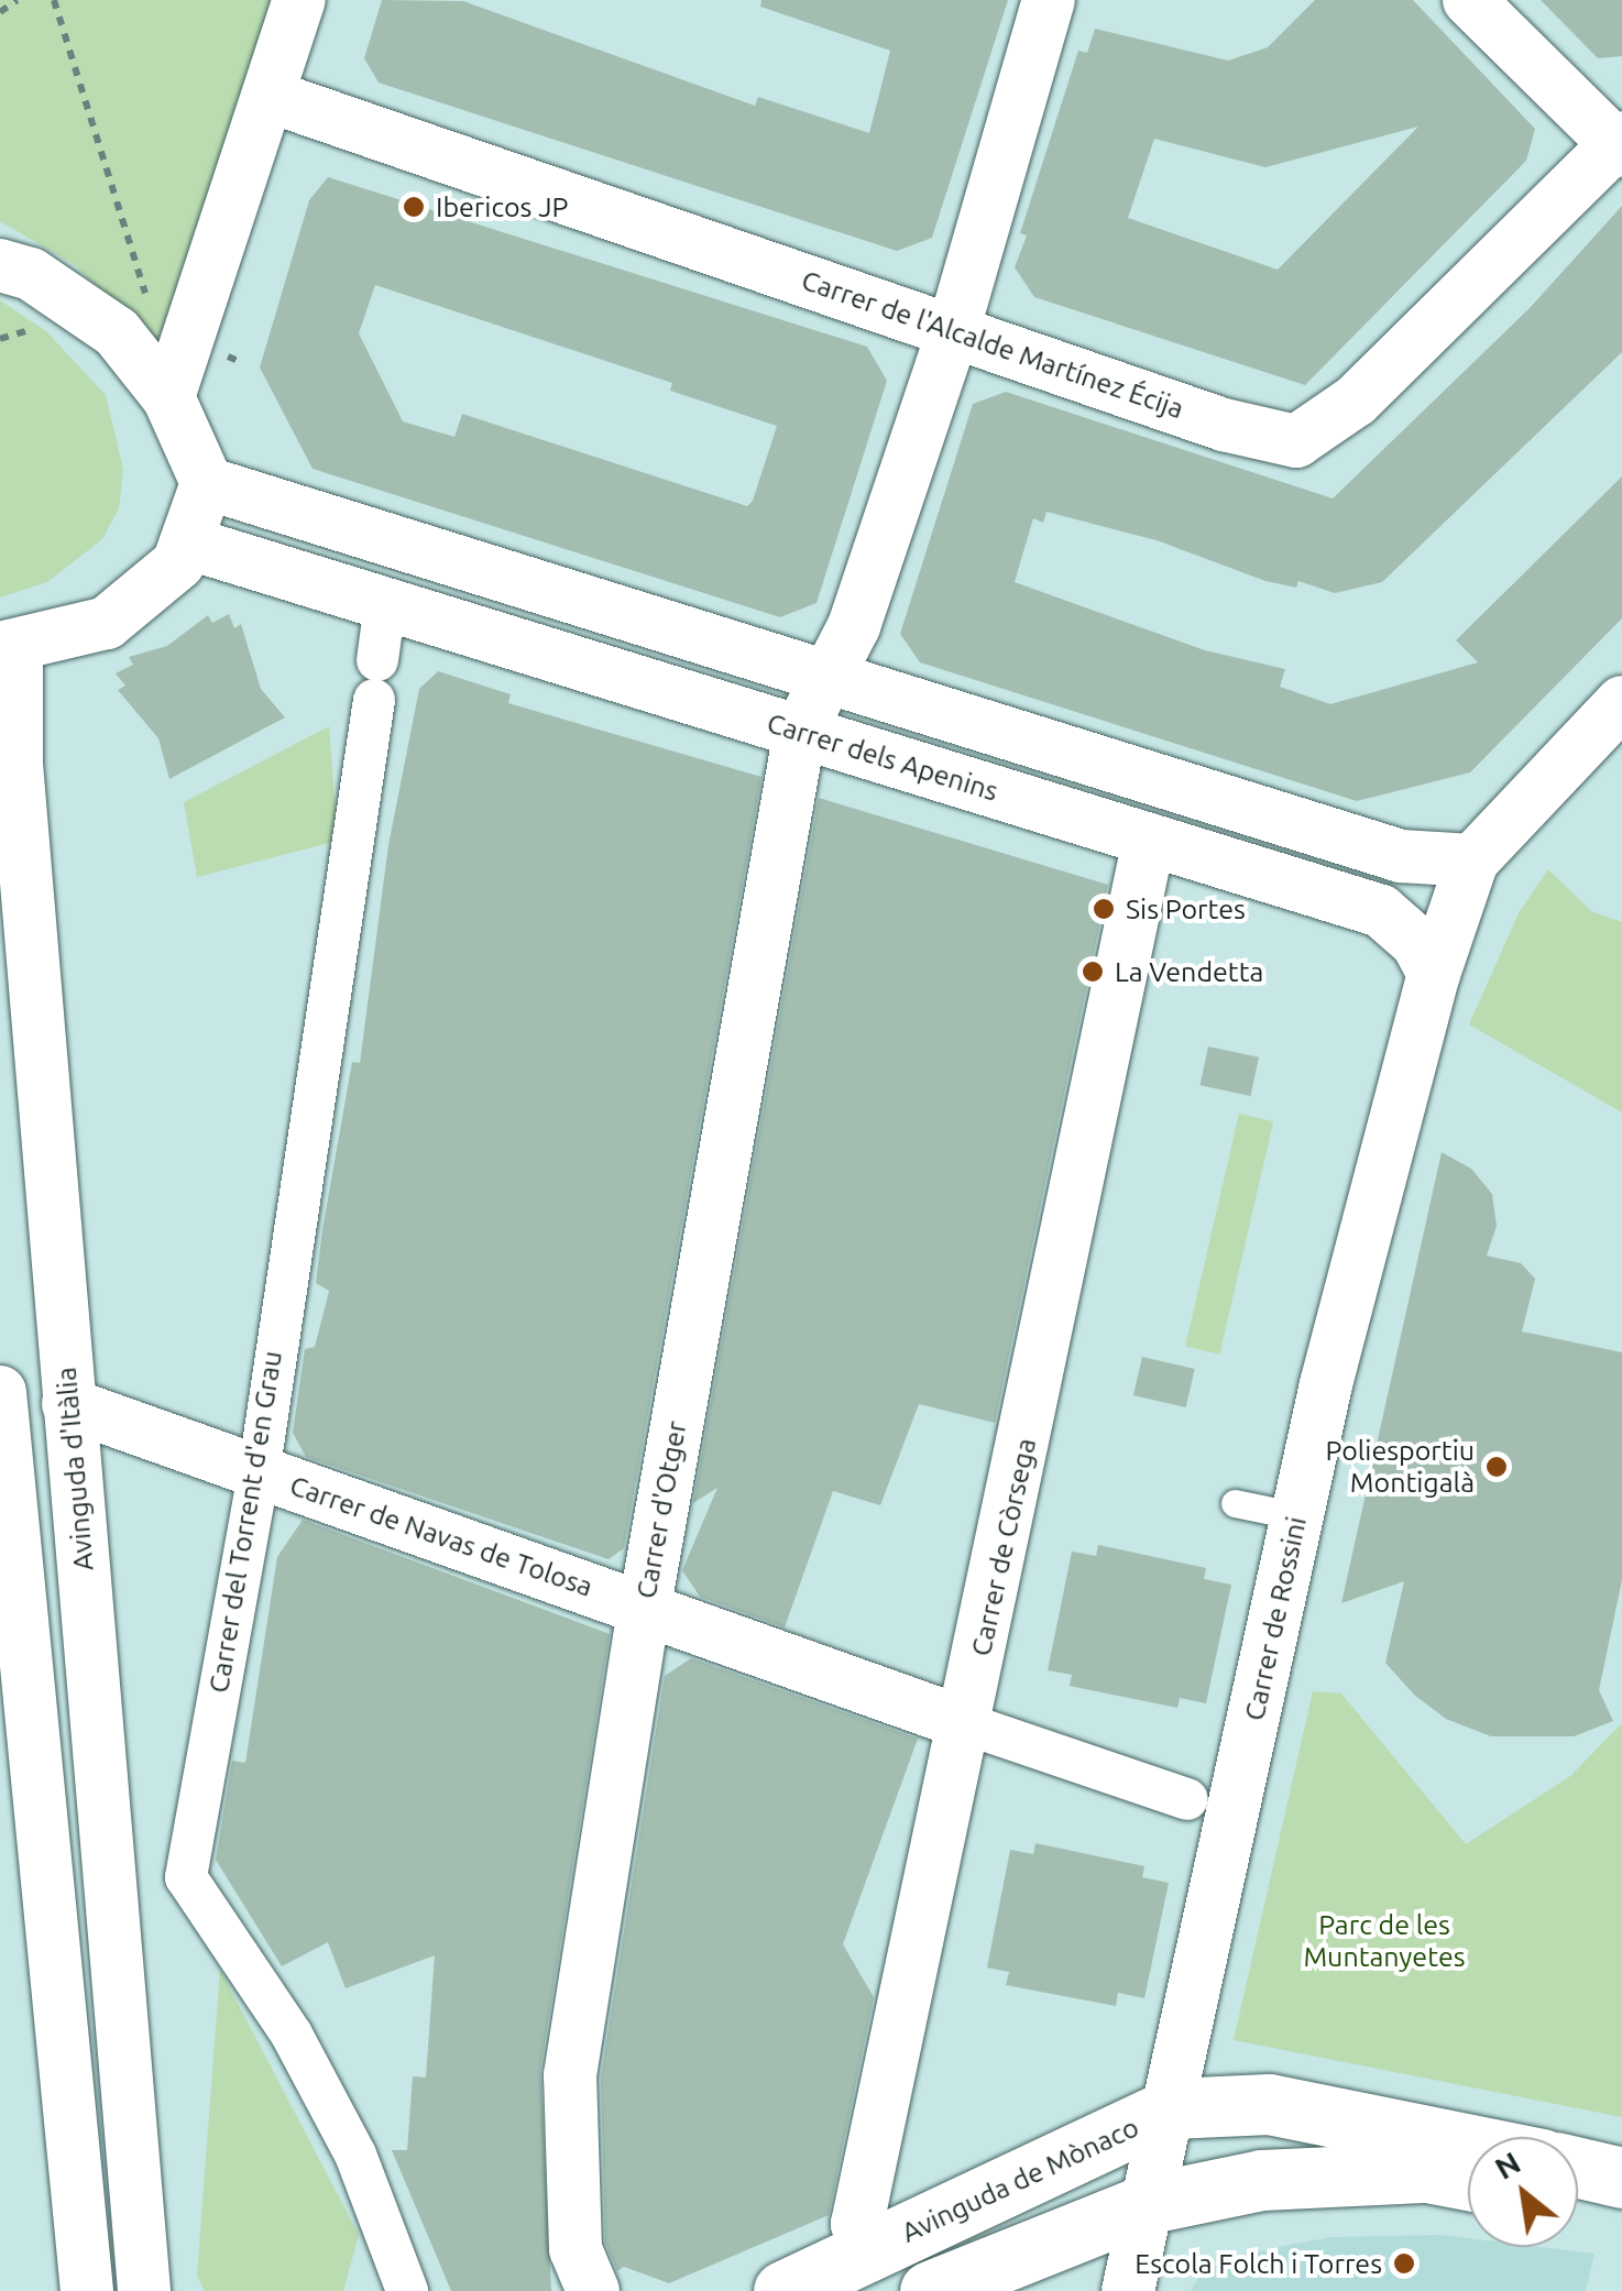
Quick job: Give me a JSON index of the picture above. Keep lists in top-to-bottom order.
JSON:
{
  "streets": {
    "street": [
      "Carrer de l'Alcalde Martínez Écija",
      "Carrer dels Apenins",
      "Avinguda d'Itàlia",
      "Carrer d'Otger",
      "Carrer del Torrent d'en Grau",
      "Carrer de Navas de Tolosa",
      "Carrer de Còrsega",
      "Carrer de Rossini",
      "Avinguda de Mònaco"
    ]
  },
  "crossings": [
    ["Carrer dels Apenins", "Carrer d'Otger"],
    ["Carrer dels Apenins", "Carrer del Torrent d'en Grau"],
    ["Carrer dels Apenins", "Carrer de Còrsega"],
    ["Carrer dels Apenins", "Carrer de Rossini"],
    ["Avinguda d'Itàlia", "Carrer de Navas de Tolosa"],
    ["Carrer d'Otger", "Carrer de Navas de Tolosa"],
    ["Carrer del Torrent d'en Grau", "Carrer de Navas de Tolosa"],
    ["Carrer de Navas de Tolosa", "Carrer de Còrsega"],
    ["Carrer de Còrsega", "Avinguda de Mònaco"],
    ["Carrer de Rossini", "Avinguda de Mònaco"]
  ],
  "parks": ["Parc de les Muntanyetes"],
  "places": [
    "Ibericos JP",
    "Sis Portes",
    "La Vendetta",
    "Poliesportiu Montigalà",
    "Escola Folch i Torres"
  ],
  "north": "top left"
}
